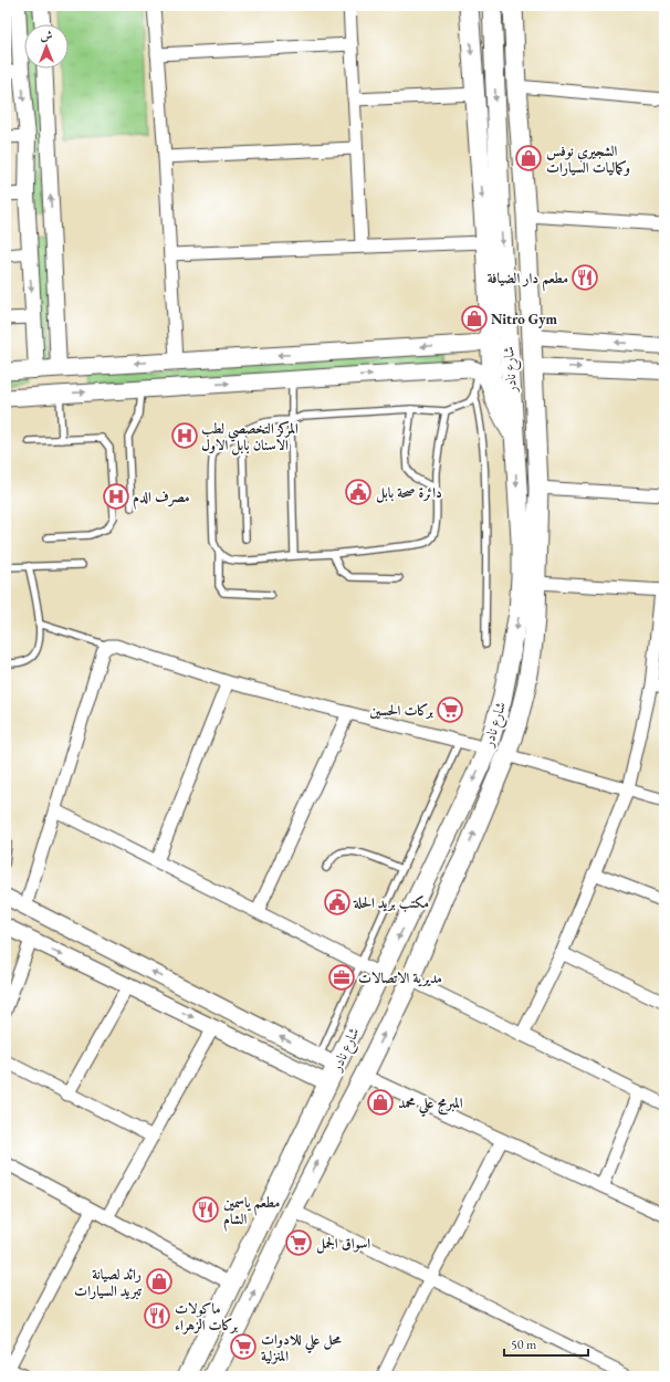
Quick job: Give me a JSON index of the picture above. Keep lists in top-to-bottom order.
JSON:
{
  "streets": {
    "main road": ["شارع نادر"]
  },
  "places": {
    "shop": [
      "الشجيري نوفس وكماليات السيارات",
      "Nitro Gym",
      "المبرمج علي محمد",
      "رائد لصيانة تبريد السيارات"
    ],
    "restaurant": ["مطعم دار الضيافة", "مطعم ياسمين الشام", "ماكولات بركات الزهراء"],
    "hospital": ["المركز التخصصي لطب الاسنان بابل الاول", "مصرف الدم"],
    "public building": ["دائرة صحة بابل", "مكتب بريد الحلة"],
    "supermarket": ["بركات الحسين", "اسواق الجمل", "محل علي للادوات المنزلية"],
    "office": ["مديرية الاتصالات"]
  },
  "scale_bar": "50 m",
  "north": "top"
}
